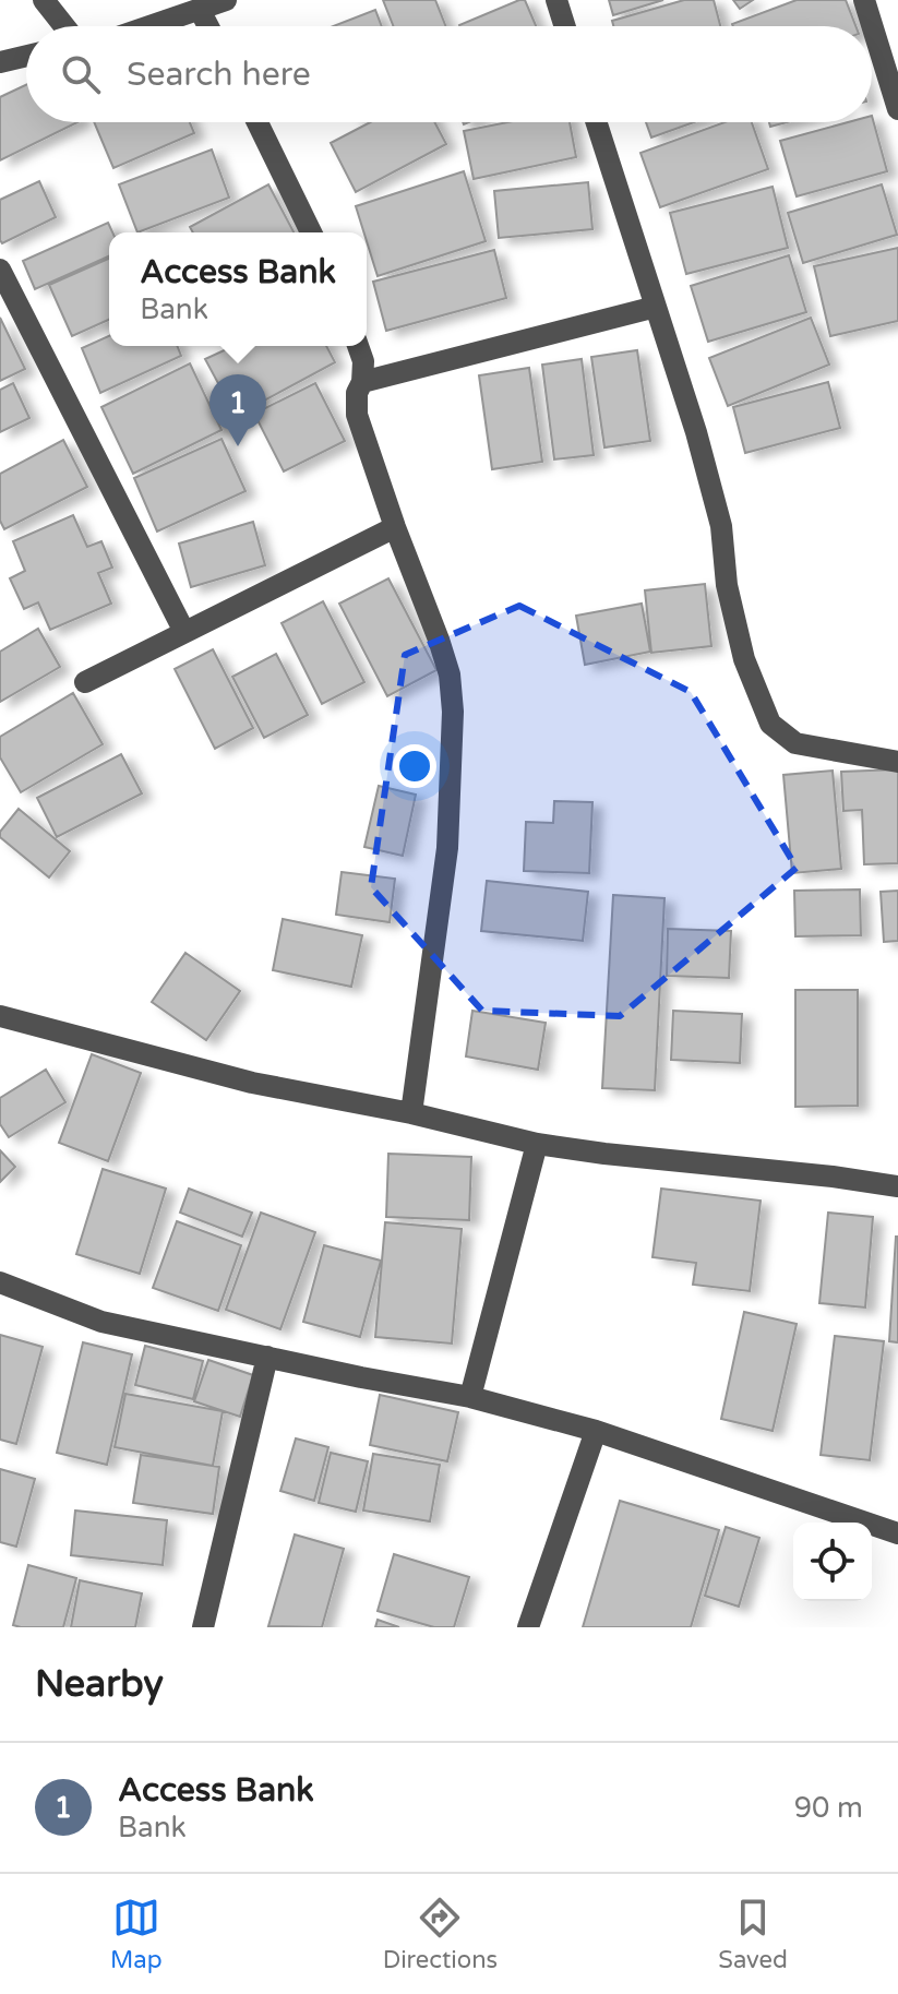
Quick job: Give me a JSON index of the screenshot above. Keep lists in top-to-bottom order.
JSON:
{
  "page": {
    "search": "Search here",
    "popup": ["Access Bank", "Bank"],
    "pins": "1",
    "heading": "Nearby",
    "list": [
      {
        "mark": "1",
        "name": "Access Bank",
        "note": "Bank",
        "value": "90 m"
      }
    ],
    "nav": ["Map", "Directions", "Saved"]
  }
}
